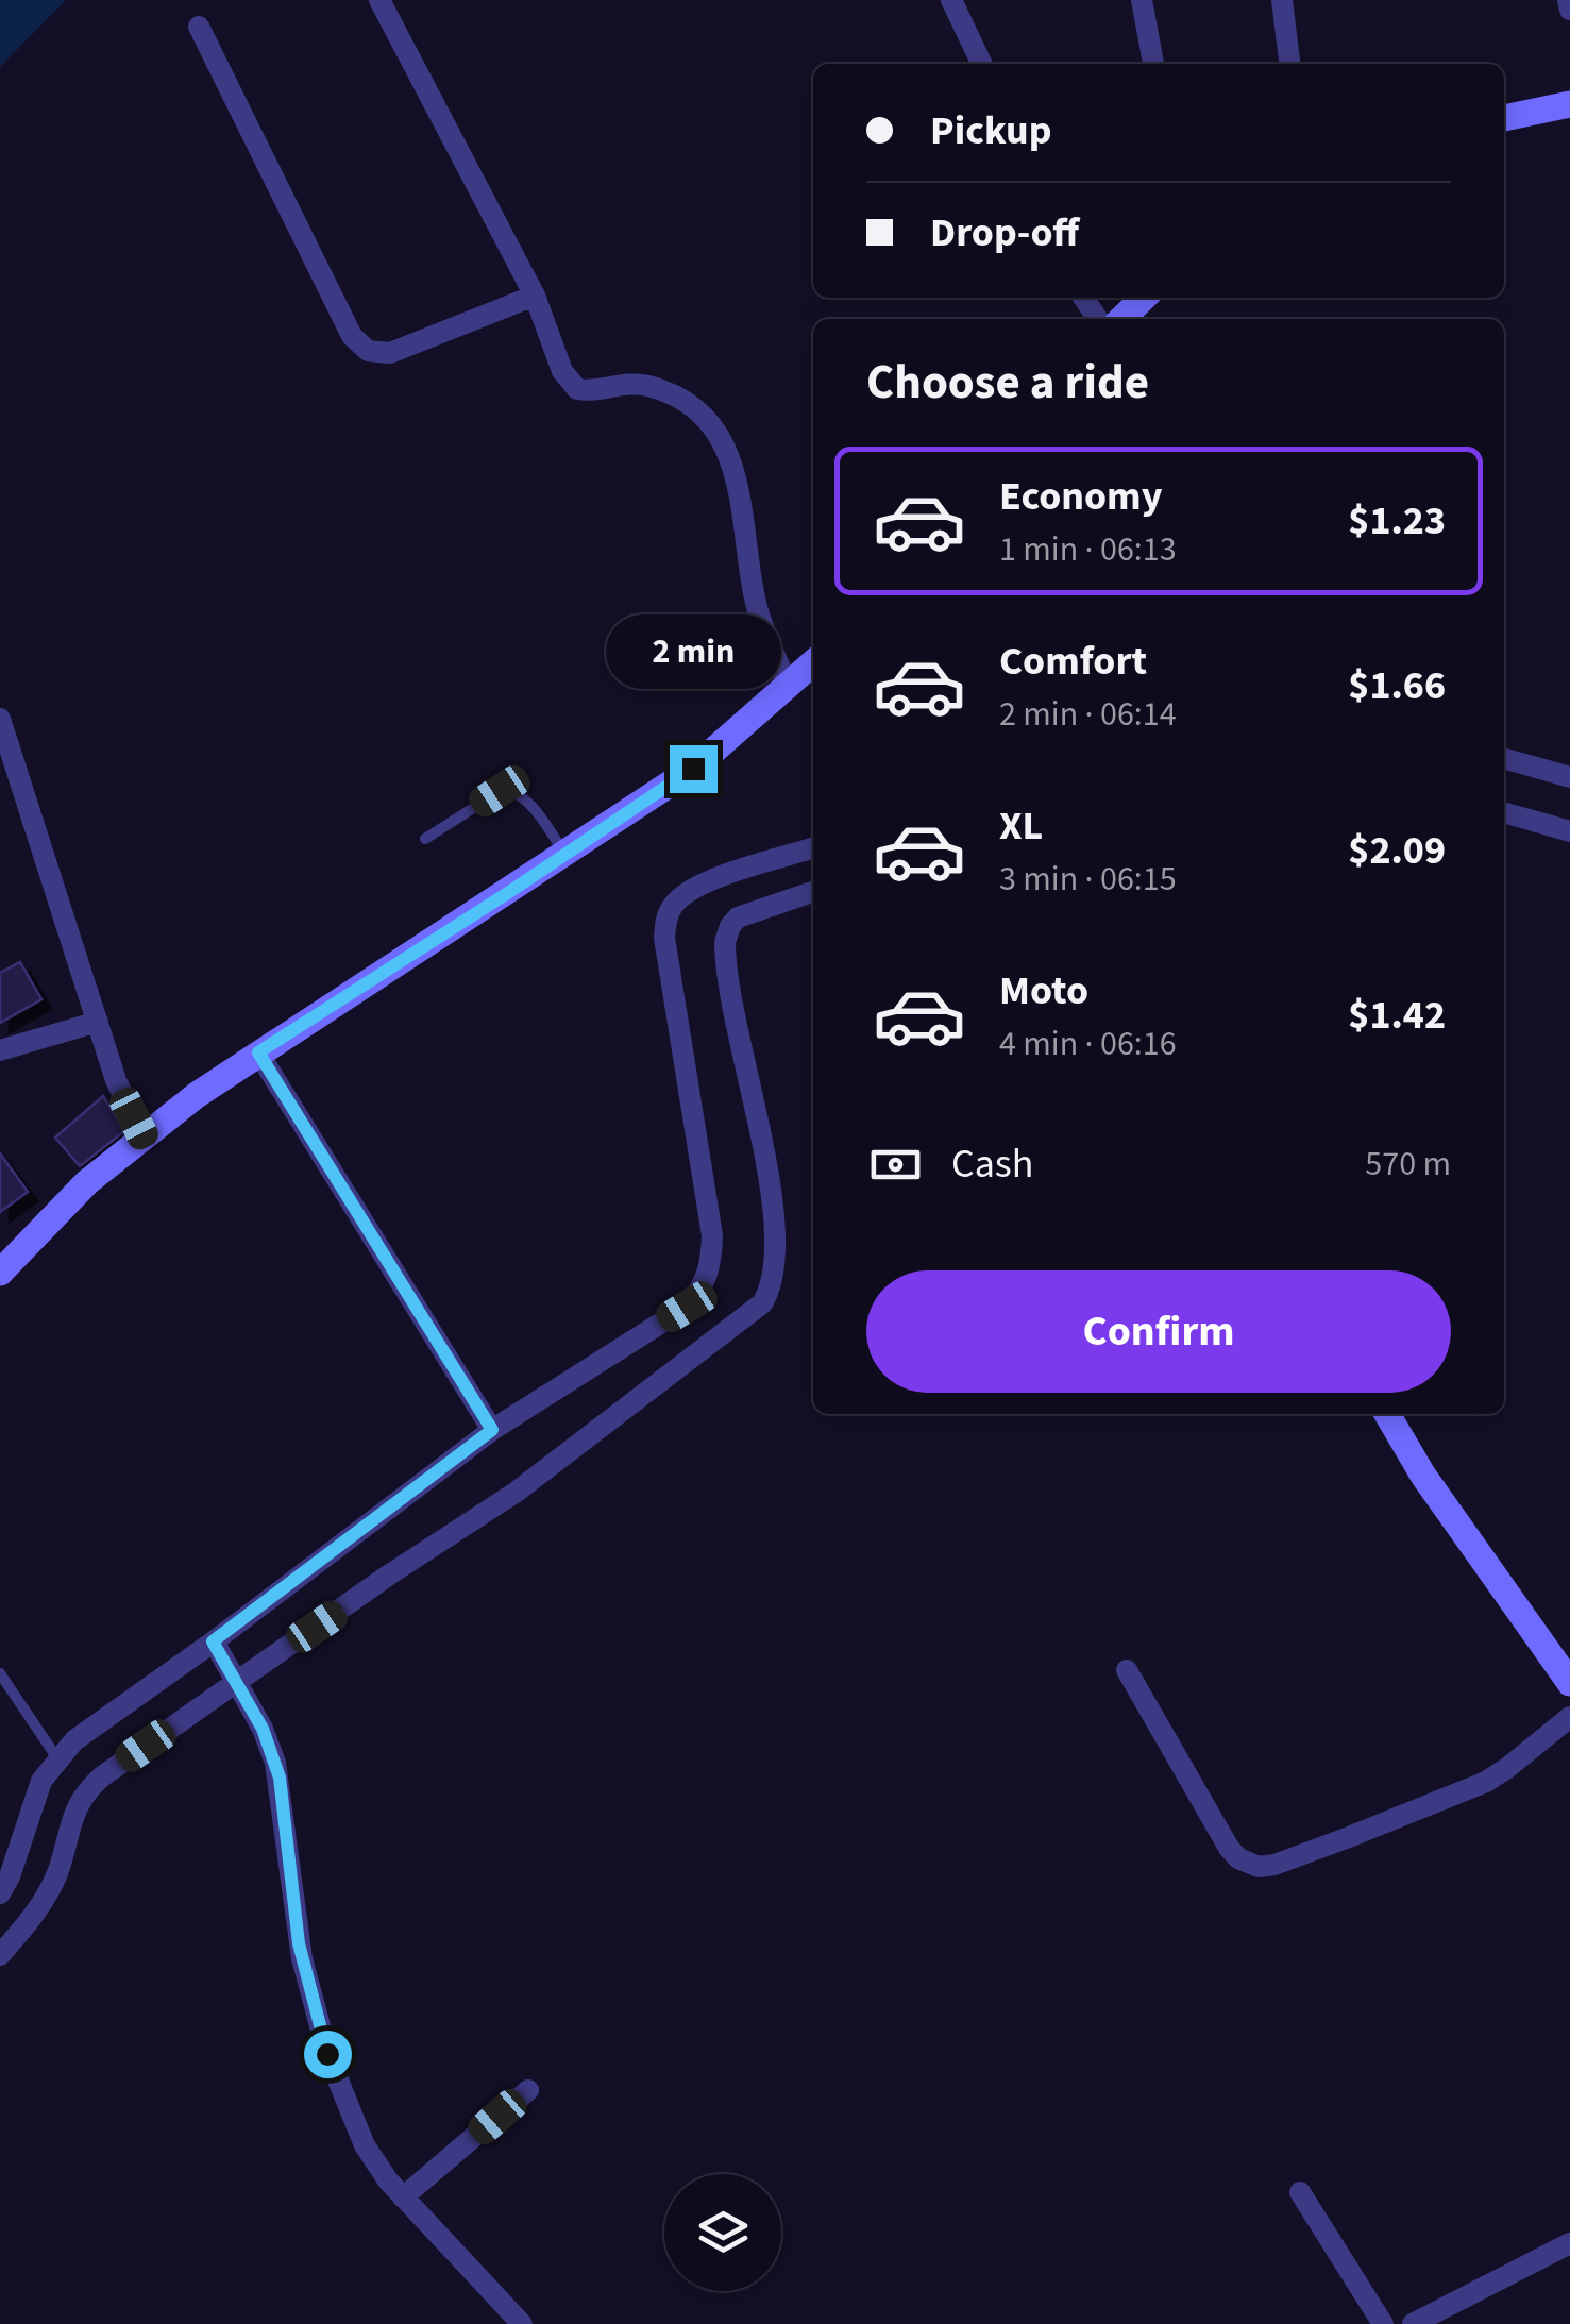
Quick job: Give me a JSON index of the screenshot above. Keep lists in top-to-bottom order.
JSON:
{
  "page": {
    "banner": ["Pickup", "Drop-off"],
    "heading": "Choose a ride",
    "list": [
      {
        "name": "Economy",
        "note": "1 min · 06:13",
        "value": "$1.23"
      },
      {
        "name": "Comfort",
        "note": "2 min · 06:14",
        "value": "$1.66"
      },
      {
        "name": "XL",
        "note": "3 min · 06:15",
        "value": "$2.09"
      },
      {
        "name": "Moto",
        "note": "4 min · 06:16",
        "value": "$1.42"
      }
    ],
    "bubble": "2 min",
    "pay": ["Cash", "570 m"],
    "buttons": "Confirm"
  }
}
